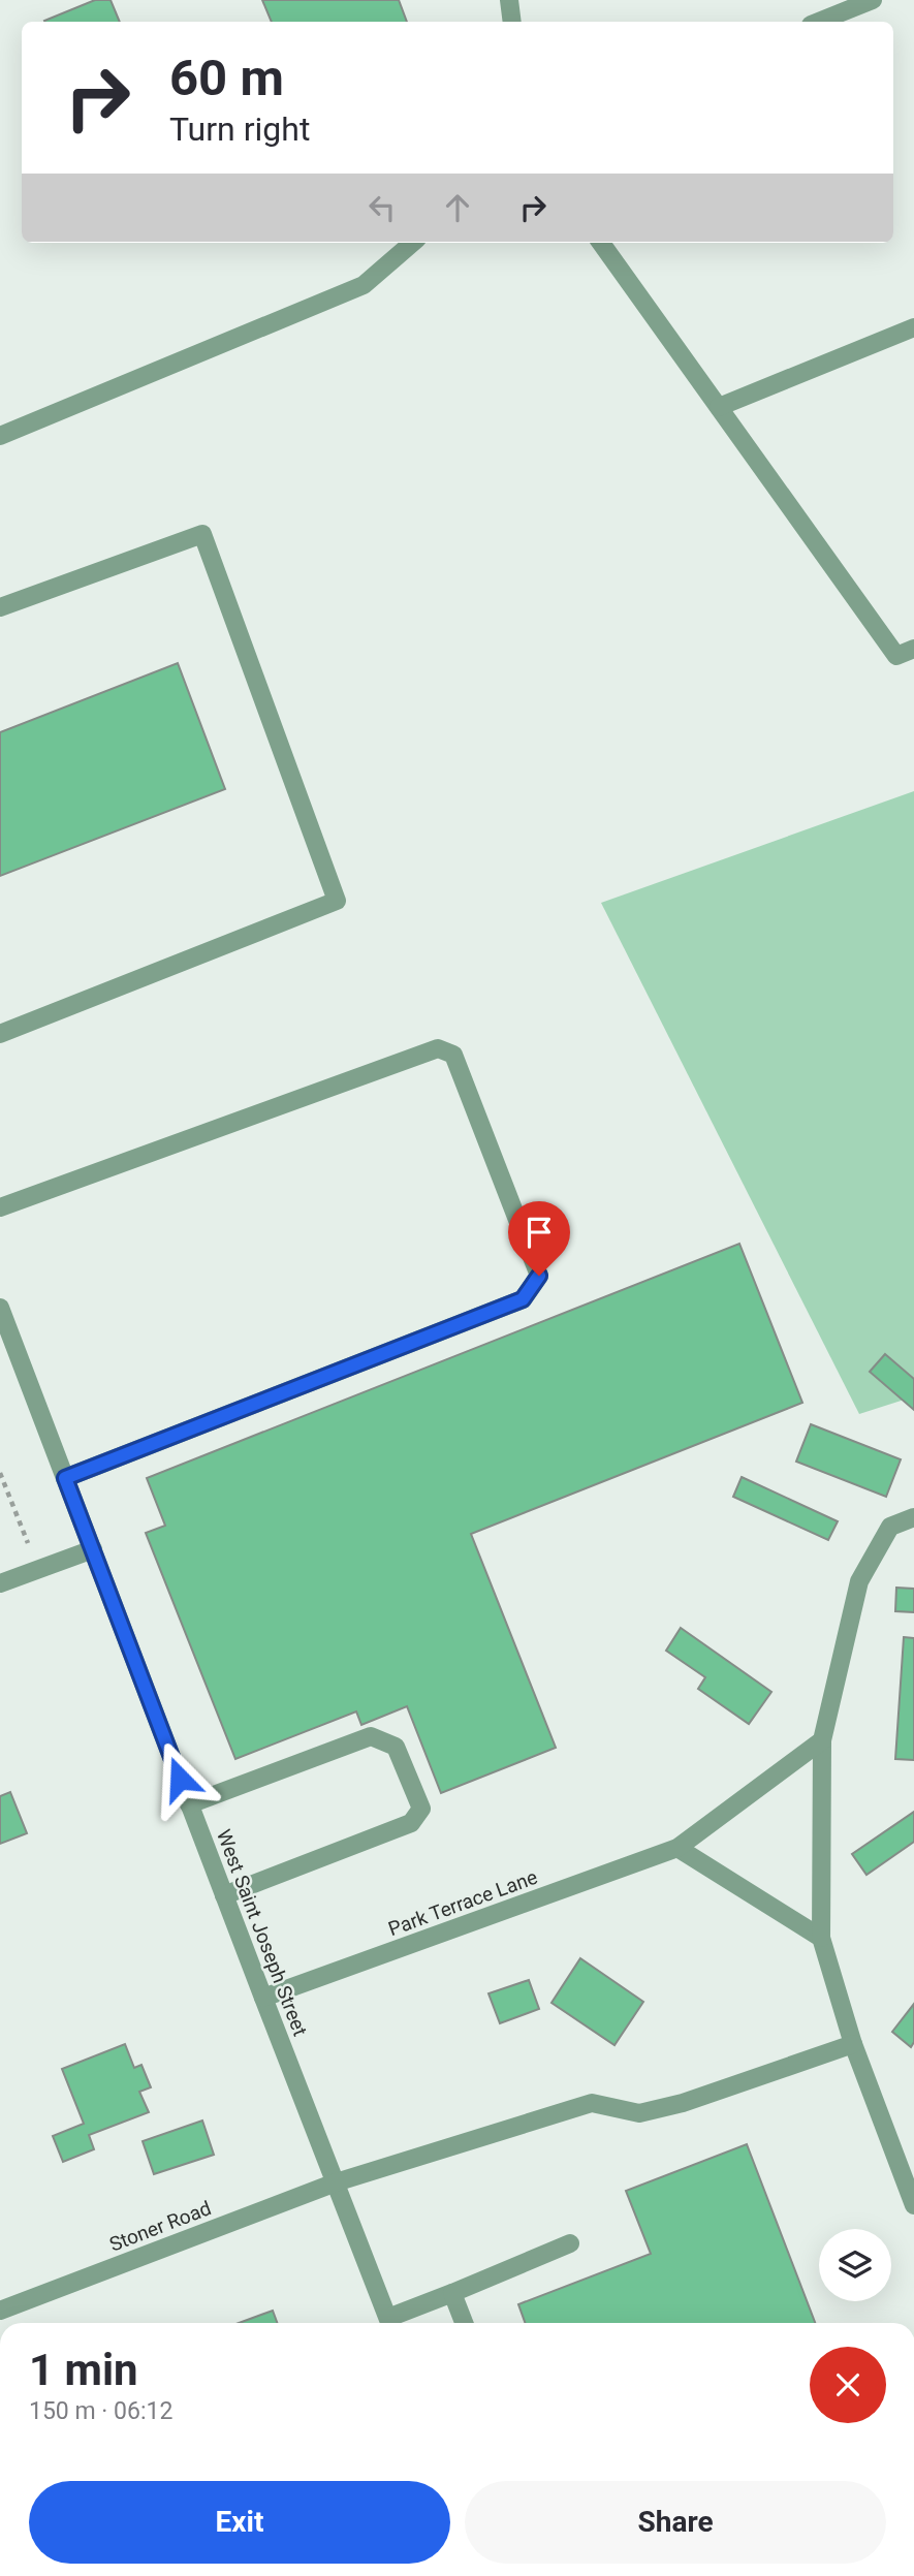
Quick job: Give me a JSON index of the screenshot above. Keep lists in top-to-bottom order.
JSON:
{
  "streets": {
    "street": ["Park Terrace Lane", "West Saint Joseph Street", "Stoner Road"]
  },
  "crossings": [
    ["Park Terrace Lane", "West Saint Joseph Street"],
    ["West Saint Joseph Street", "Stoner Road"]
  ],
  "page": {
    "turn": ["60 m", "Turn right"],
    "heading": ["1 min", "150 m · 06:12"],
    "buttons": ["Exit", "Share"]
  }
}
